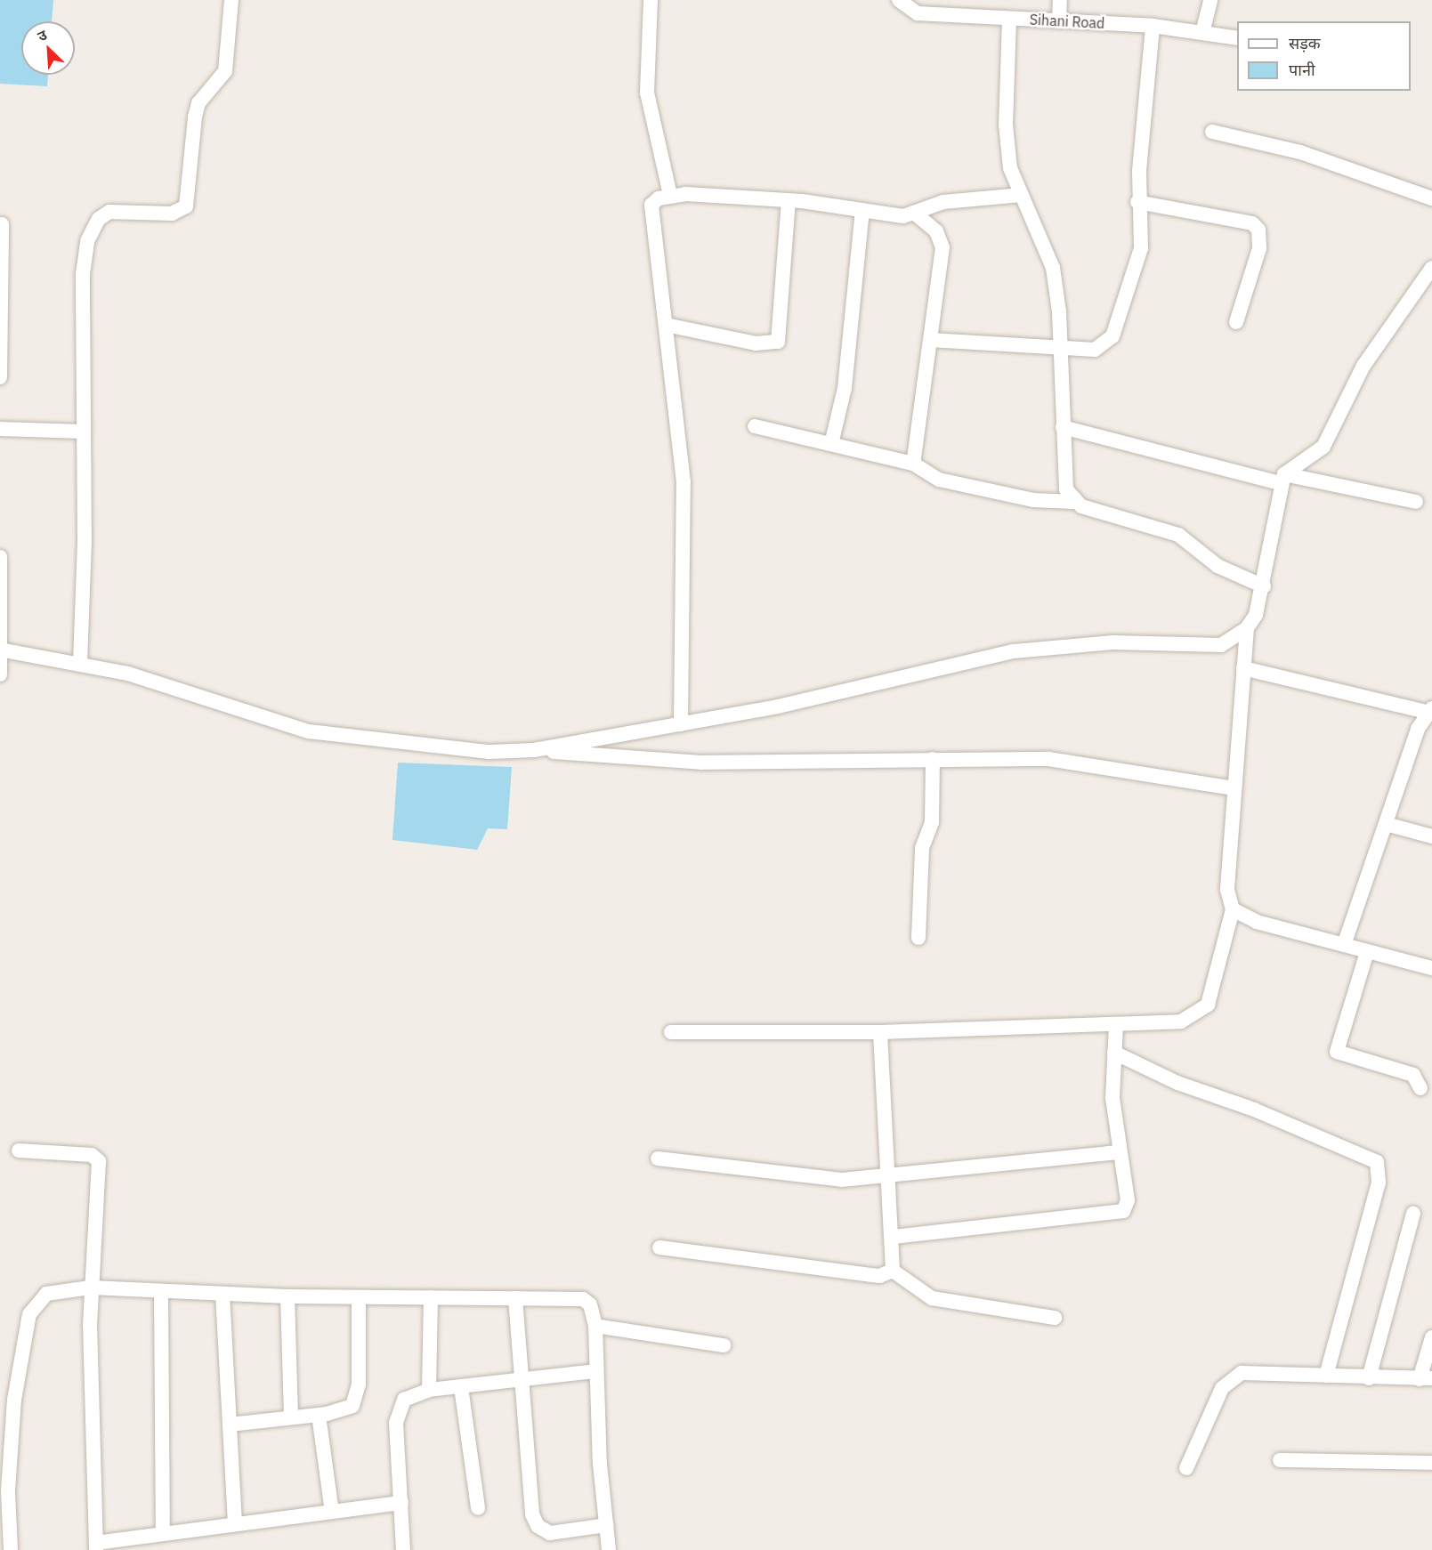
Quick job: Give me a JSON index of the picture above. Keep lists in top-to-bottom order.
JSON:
{
  "streets": {
    "street": ["Sihani Road"]
  },
  "legend": ["सड़क", "पानी"],
  "north": "top left"
}
